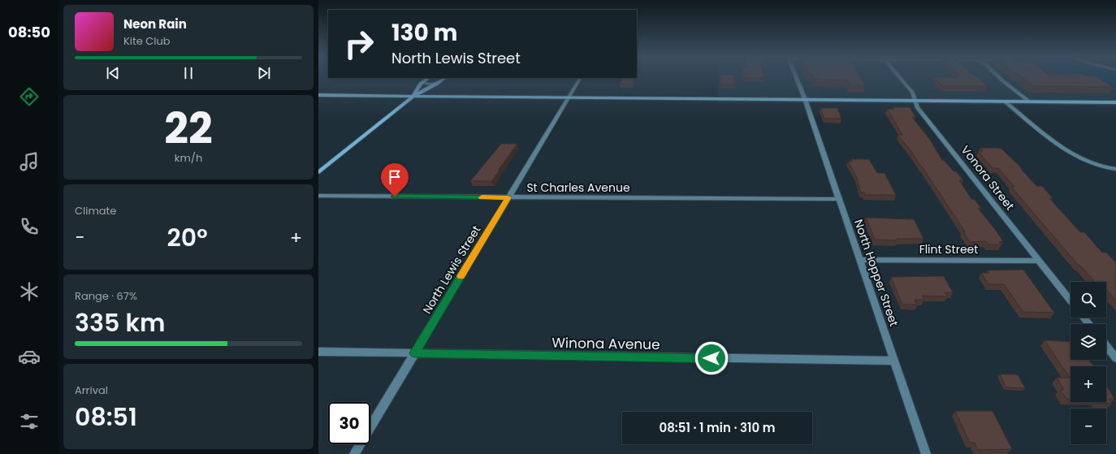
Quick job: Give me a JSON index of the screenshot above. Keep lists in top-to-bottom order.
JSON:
{
  "streets": {
    "street": [
      "Vonora Street",
      "St Charles Avenue",
      "Flint Street",
      "North Lewis Street",
      "North Hopper Street",
      "Winona Avenue"
    ]
  },
  "crossings": [
    ["Vonora Street", "Flint Street"],
    ["St Charles Avenue", "North Lewis Street"],
    ["St Charles Avenue", "North Hopper Street"],
    ["Flint Street", "North Hopper Street"],
    ["North Lewis Street", "Winona Avenue"],
    ["North Hopper Street", "Winona Avenue"]
  ],
  "page": {
    "tabs": "08:50",
    "turn": ["130 m", "North Lewis Street"],
    "song": ["Neon Rain", "Kite Club"],
    "tile": [
      ["22", "km/h"],
      "Climate",
      ["Range · 67%", "335 km"],
      ["Arrival", "08:51"]
    ],
    "heat": ["−", "20°", "+"],
    "map_buttons": ["+", "−"],
    "limit": "30",
    "trip": "08:51 · 1 min · 310 m"
  }
}
